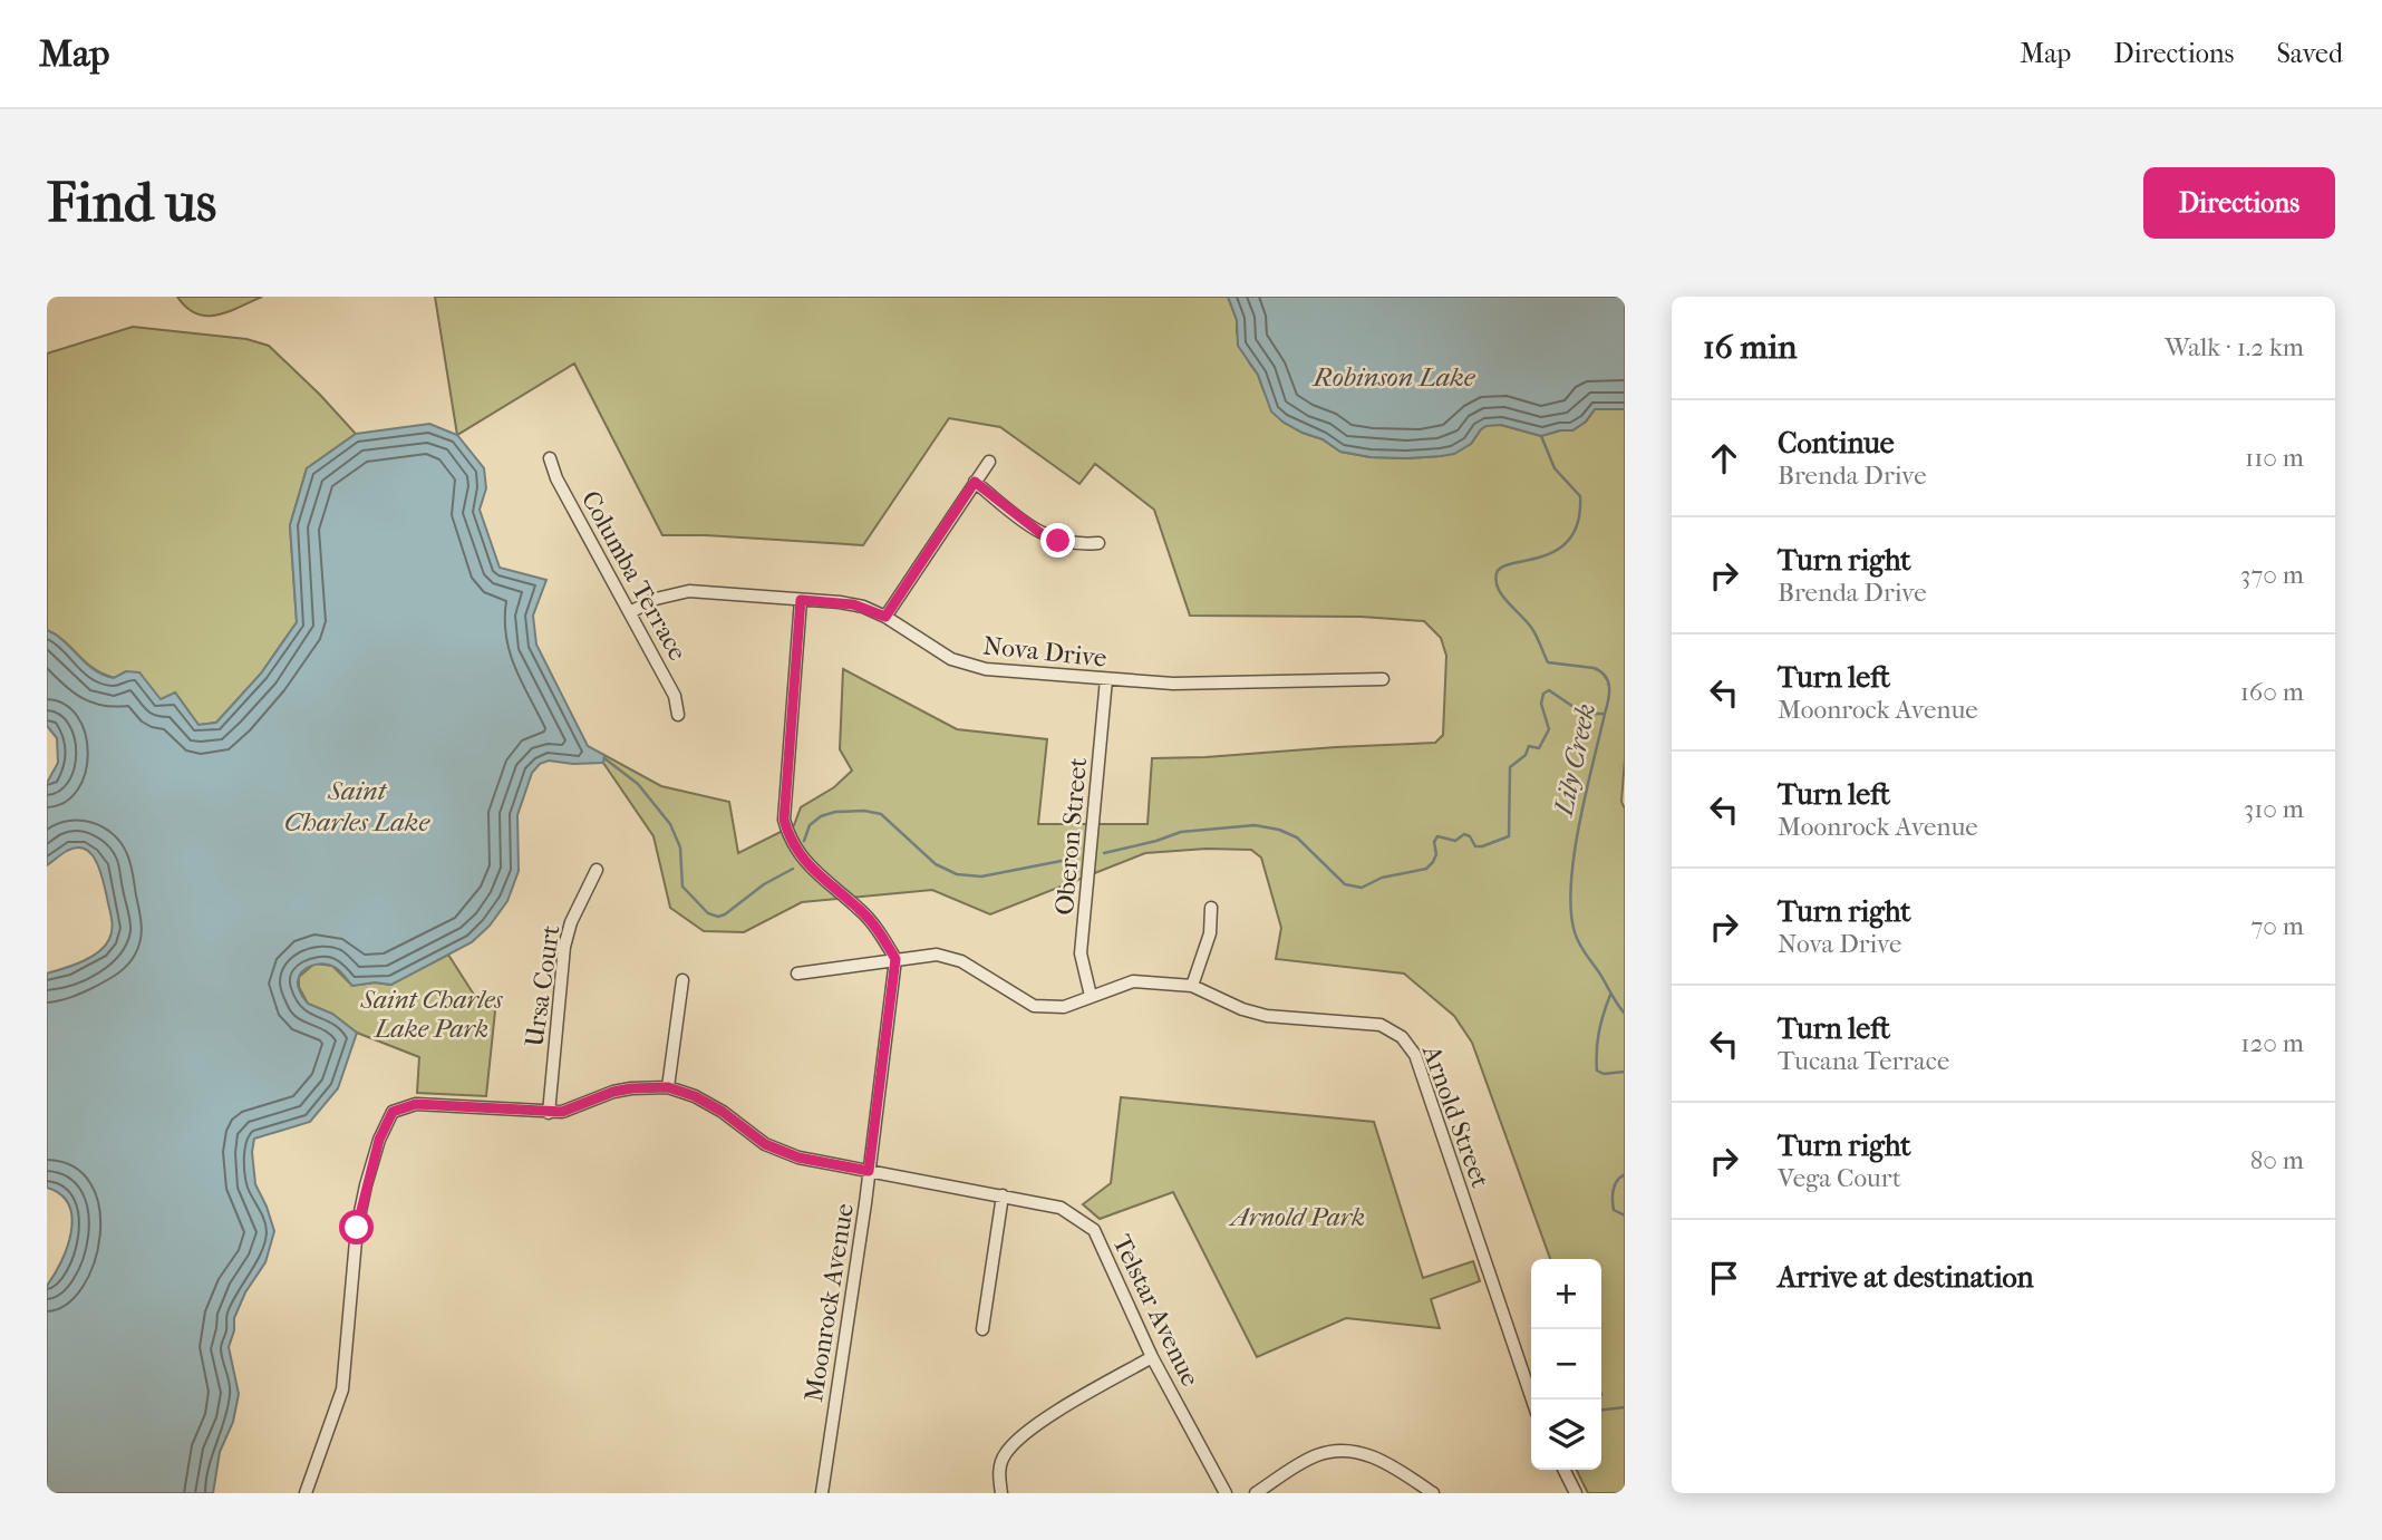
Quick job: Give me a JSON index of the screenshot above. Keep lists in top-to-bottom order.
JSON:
{
  "streets": {
    "street": [
      "Columba Terrace",
      "Nova Drive",
      "Oberon Street",
      "Ursa Court",
      "Arnold Street",
      "Moonrock Avenue",
      "Telstar Avenue"
    ]
  },
  "crossings": [
    ["Columba Terrace", "Nova Drive"],
    ["Nova Drive", "Oberon Street"],
    ["Oberon Street", "Arnold Street"],
    ["Arnold Street", "Moonrock Avenue"],
    ["Moonrock Avenue", "Telstar Avenue"]
  ],
  "water": ["Robinson Lake", "Lily Creek", "Saint Charles Lake"],
  "parks": ["Saint Charles Lake Park", "Arnold Park"],
  "page": {
    "header": "Map",
    "nav": ["Map", "Directions", "Saved"],
    "buttons": "Directions",
    "title": "Find us",
    "heading": ["16 min", "Walk · 1.2 km"],
    "list": [
      ["Continue", "Brenda Drive", "110 m"],
      ["Turn right", "Brenda Drive", "370 m"],
      ["Turn left", "Moonrock Avenue", "160 m"],
      ["Turn left", "Moonrock Avenue", "310 m"],
      ["Turn right", "Nova Drive", "70 m"],
      ["Turn left", "Tucana Terrace", "120 m"],
      ["Turn right", "Vega Court", "80 m"],
      "Arrive at destination"
    ],
    "map_buttons": ["+", "−"]
  }
}
